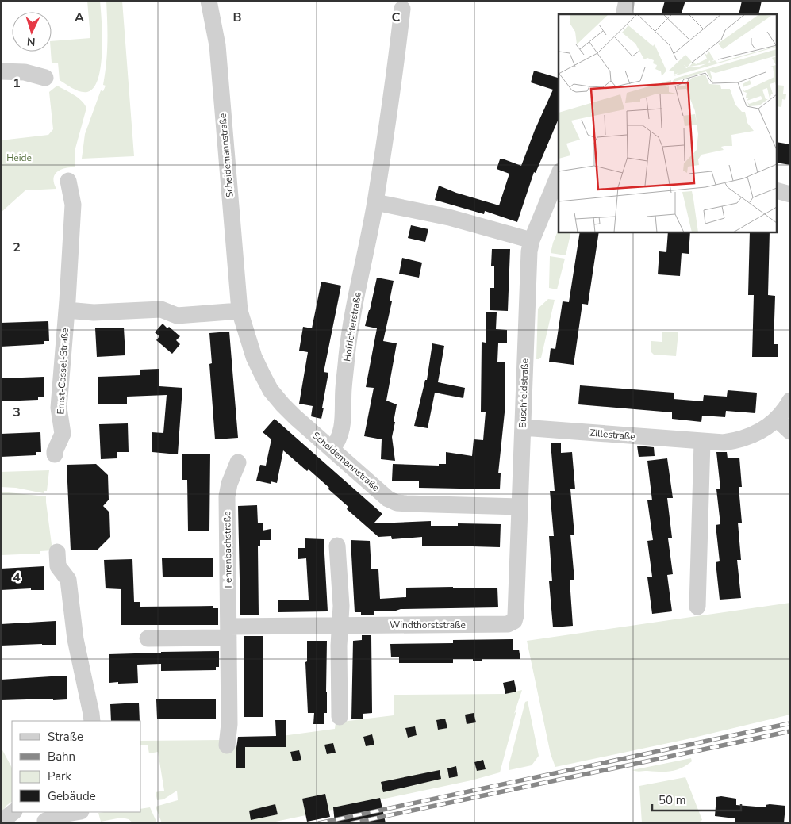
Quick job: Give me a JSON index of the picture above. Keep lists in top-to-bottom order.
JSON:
{
  "streets": {
    "street": [
      "Scheidemannstraße",
      "Hofrichterstraße",
      "Ernst-Cassel-Straße",
      "Buschfeldstraße",
      "Zillestraße",
      "Fehrenbachstraße",
      "Windthorststraße"
    ]
  },
  "crossings": [
    ["Scheidemannstraße", "Hofrichterstraße"],
    ["Scheidemannstraße", "Buschfeldstraße"],
    ["Buschfeldstraße", "Zillestraße"],
    ["Buschfeldstraße", "Windthorststraße"],
    ["Fehrenbachstraße", "Windthorststraße"]
  ],
  "parks": ["Heide"],
  "legend": [
    "Straße",
    "Bahn",
    "Park",
    "Gebäude"
  ],
  "scale_bar": "50 m",
  "north": "bottom",
  "grid": {
    "columns": ["A", "B", "C"],
    "rows": [
      "1",
      "2",
      "3",
      "4"
    ]
  }
}
